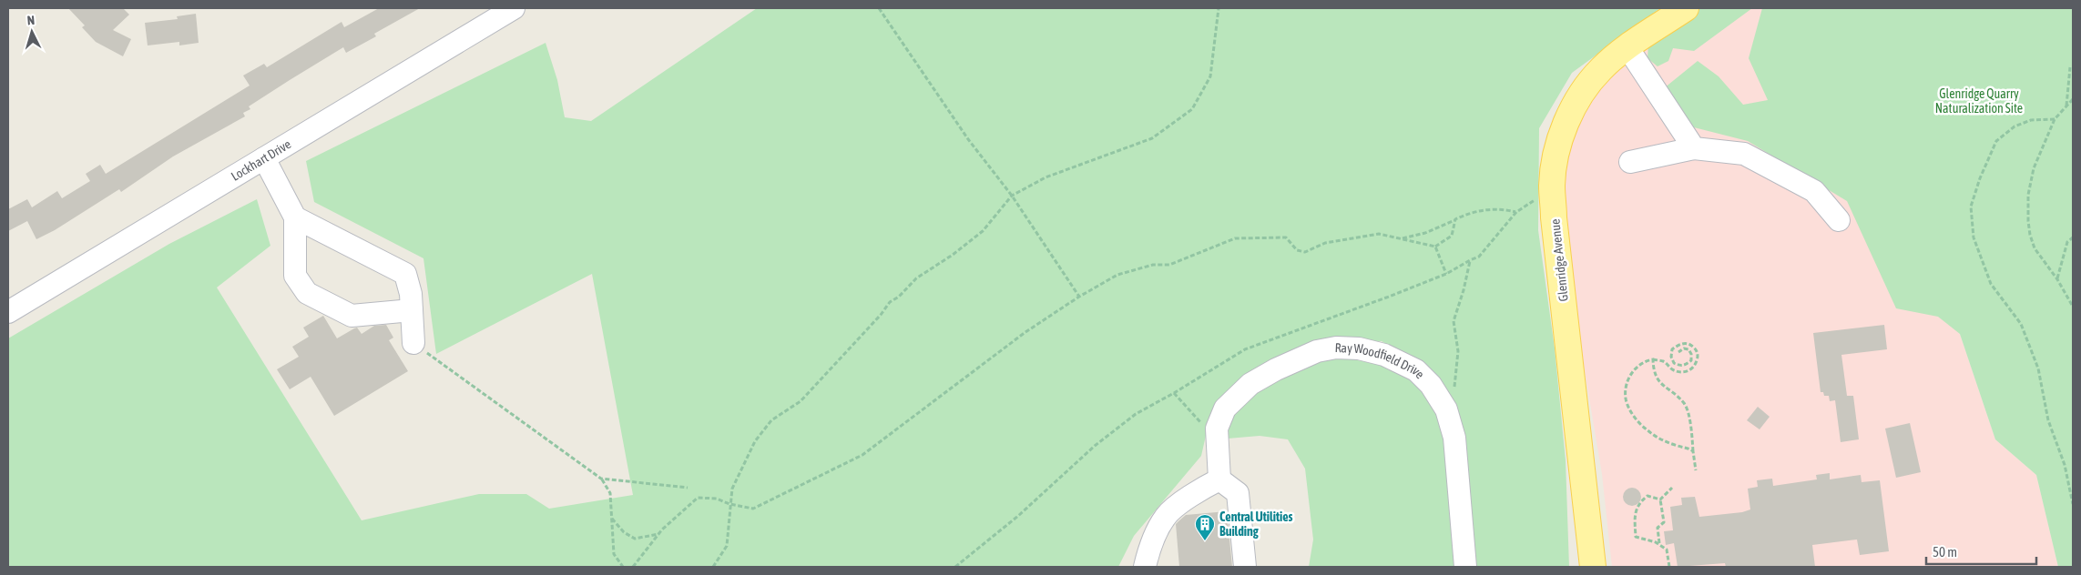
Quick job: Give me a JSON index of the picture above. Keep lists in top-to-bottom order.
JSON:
{
  "streets": {
    "main road": ["Glenridge Avenue"],
    "street": ["Lockhart Drive", "Ray Woodfield Drive"]
  },
  "parks": ["Glenridge Quarry Naturalization Site"],
  "places": {
    "building": ["Central Utilities Building"]
  },
  "scale_bar": "50 m",
  "north": "top"
}
